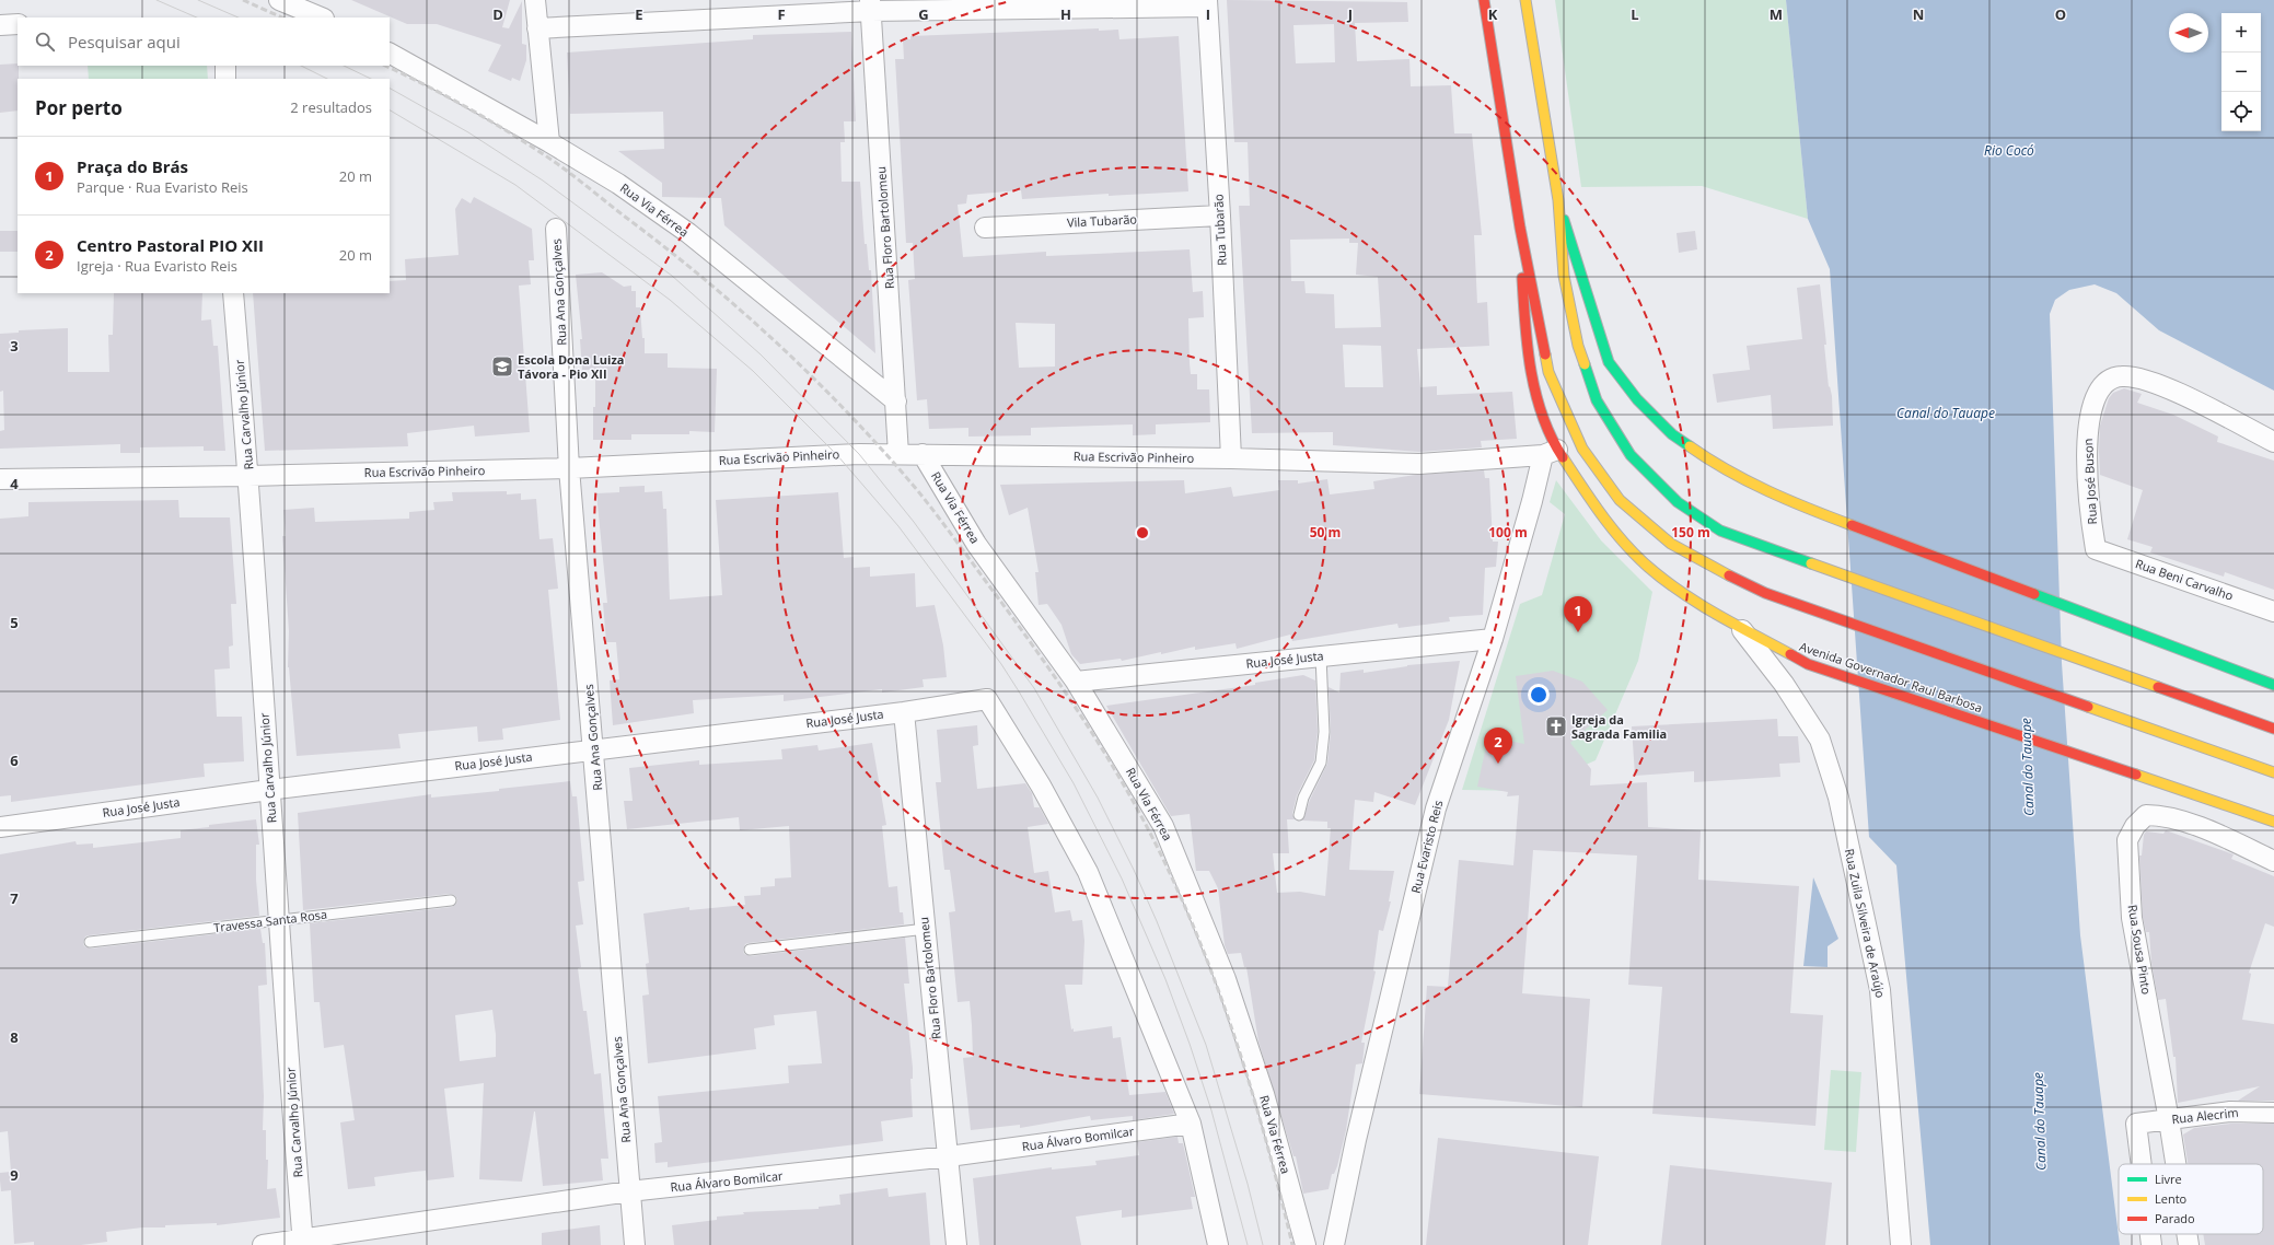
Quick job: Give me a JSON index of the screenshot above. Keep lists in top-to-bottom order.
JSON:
{
  "streets": {
    "main road": ["Avenida Governador Raul Barbosa"],
    "street": [
      "Rua Via Férrea",
      "Vila Tubarão",
      "Rua Floro Bartolomeu",
      "Rua Tubarão",
      "Rua Ana Gonçalves",
      "Rua Carvalho Júnior",
      "Rua Escrivão Pinheiro",
      "Rua José Buson",
      "Rua Beni Carvalho",
      "Rua José Justa",
      "Rua Evaristo Reis",
      "Rua Zuila Silveira de Araújo",
      "Rua Sousa Pinto",
      "Rua Alecrim",
      "Rua Álvaro Bomilcar"
    ],
    "lane": ["Travessa Santa Rosa"]
  },
  "crossings": [
    ["Rua Via Férrea", "Rua Floro Bartolomeu"],
    ["Rua Via Férrea", "Rua Escrivão Pinheiro"],
    ["Rua Via Férrea", "Rua José Justa"],
    ["Vila Tubarão", "Rua Tubarão"],
    ["Rua Floro Bartolomeu", "Rua Escrivão Pinheiro"],
    ["Rua Floro Bartolomeu", "Rua José Justa"],
    ["Rua Floro Bartolomeu", "Rua Álvaro Bomilcar"],
    ["Rua Tubarão", "Rua Escrivão Pinheiro"],
    ["Rua Ana Gonçalves", "Rua Escrivão Pinheiro"],
    ["Rua Ana Gonçalves", "Rua José Justa"],
    ["Rua Ana Gonçalves", "Rua Álvaro Bomilcar"],
    ["Rua Carvalho Júnior", "Rua Escrivão Pinheiro"],
    ["Rua Carvalho Júnior", "Rua José Justa"],
    ["Rua Carvalho Júnior", "Travessa Santa Rosa"],
    ["Rua Carvalho Júnior", "Rua Álvaro Bomilcar"],
    ["Rua Escrivão Pinheiro", "Avenida Governador Raul Barbosa"],
    ["Rua Escrivão Pinheiro", "Rua Evaristo Reis"],
    ["Rua José Buson", "Rua Beni Carvalho"],
    ["Rua José Justa", "Rua Evaristo Reis"],
    ["Rua José Justa", "Rua Álvaro Bomilcar"],
    ["Avenida Governador Raul Barbosa", "Rua Evaristo Reis"],
    ["Avenida Governador Raul Barbosa", "Rua Zuila Silveira de Araújo"],
    ["Rua Sousa Pinto", "Rua Alecrim"]
  ],
  "water": ["Rio Cocó", "Canal do Tauape"],
  "places": {
    "school or university": ["Escola Dona Luiza Távora - Pio XII"],
    "church": ["Igreja da Sagrada Familia"]
  },
  "legend": ["Livre", "Lento", "Parado"],
  "north": "left",
  "page": {
    "map_buttons": ["+", "−"],
    "search": "Pesquisar aqui",
    "heading": ["Por perto", "2 resultados"],
    "list": [
      {
        "mark": "1",
        "name": "Praça do Brás",
        "note": "Parque · Rua Evaristo Reis",
        "value": "20 m"
      },
      {
        "mark": "2",
        "name": "Centro Pastoral PIO XII",
        "note": "Igreja · Rua Evaristo Reis",
        "value": "20 m"
      }
    ],
    "pins": ["1", "2"]
  },
  "grid": {
    "columns": [
      "D",
      "E",
      "F",
      "G",
      "H",
      "I",
      "J",
      "K",
      "L",
      "M",
      "N",
      "O"
    ],
    "rows": [
      "3",
      "4",
      "5",
      "6",
      "7",
      "8",
      "9"
    ]
  },
  "rings": ["50 m", "100 m", "150 m"]
}
